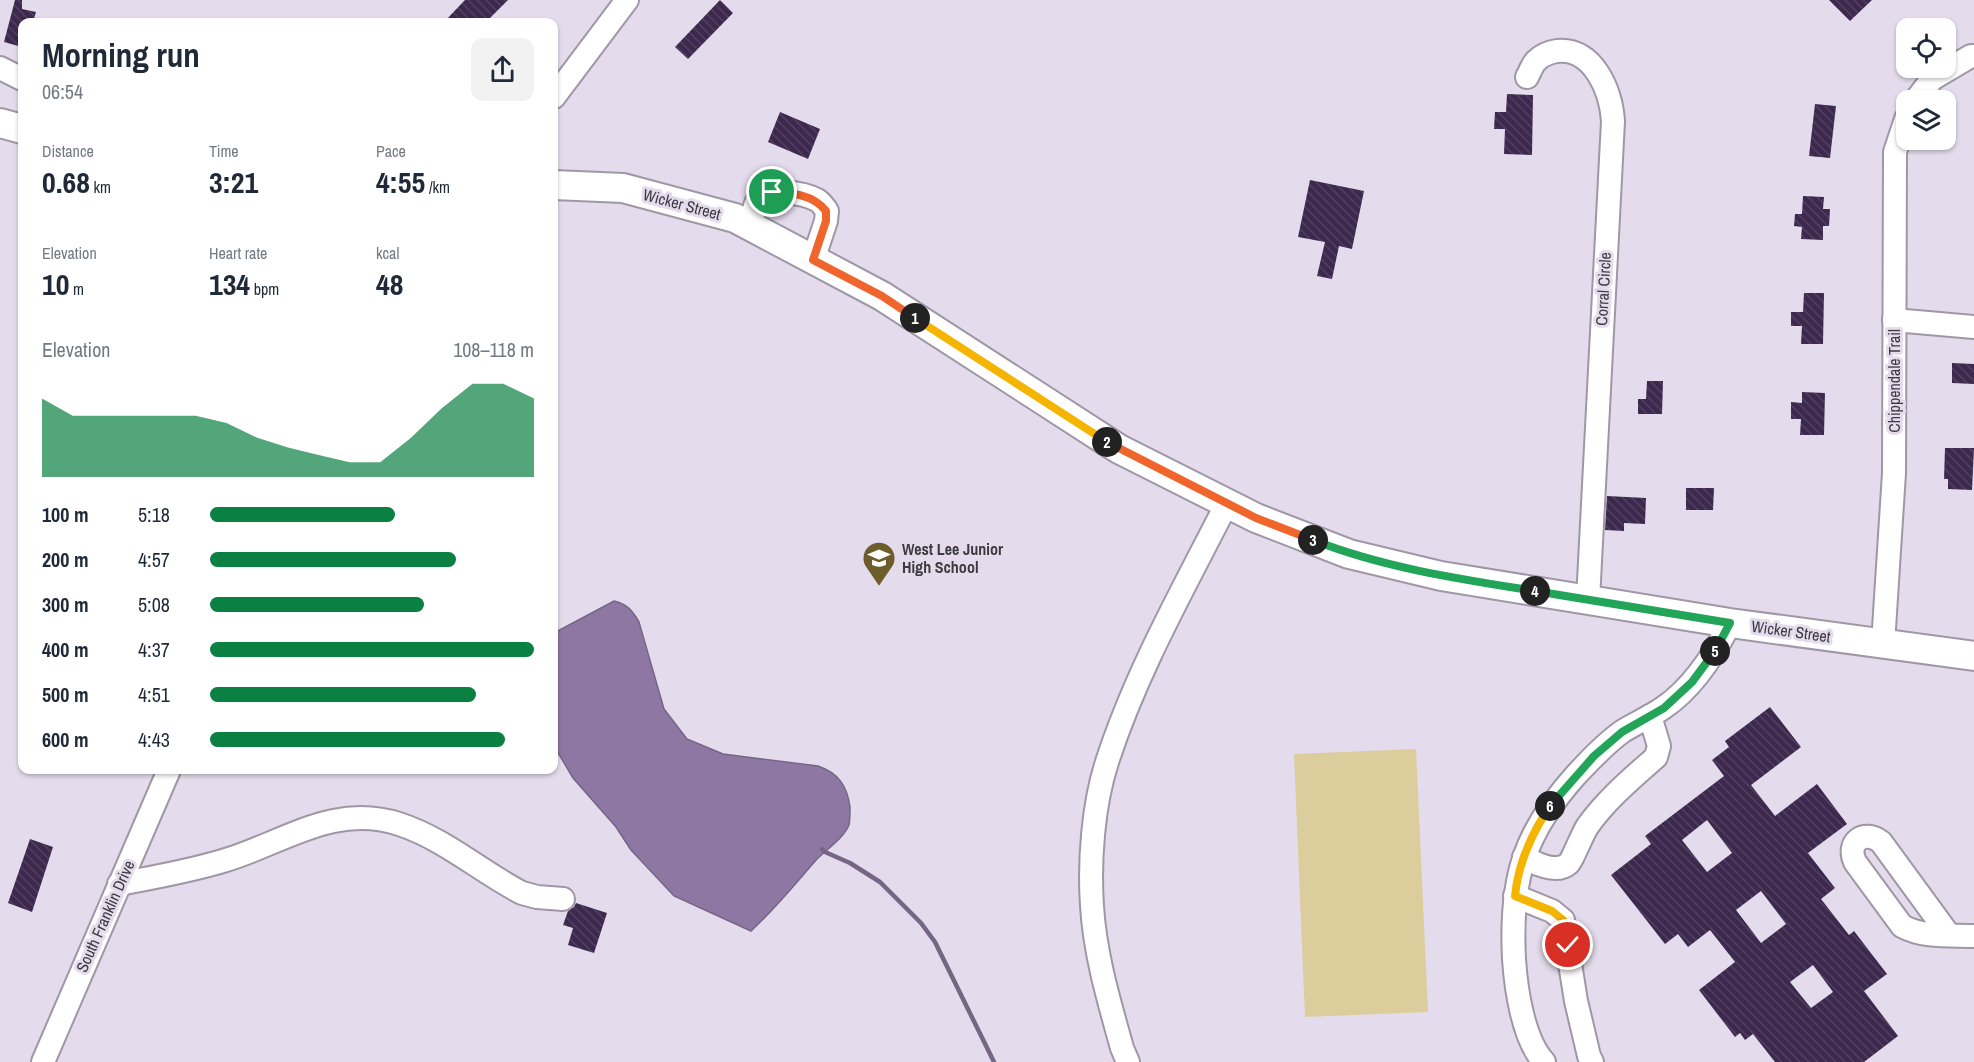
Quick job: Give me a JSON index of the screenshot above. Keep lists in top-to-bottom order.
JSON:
{
  "streets": {
    "main road": ["Wicker Street"],
    "street": ["Corral Circle", "Chippendale Trail", "South Franklin Drive"]
  },
  "crossings": [
    ["Wicker Street", "Corral Circle"],
    ["Wicker Street", "Chippendale Trail"]
  ],
  "places": {
    "school or university": ["West Lee Junior High School"]
  },
  "page": {
    "heading": ["Morning run", "06:54"],
    "stats": [
      ["Distance", "0.68 km"],
      ["Time", "3:21"],
      ["Pace", "4:55 /km"],
      ["Elevation", "10 m"],
      ["Heart rate", "134 bpm"],
      ["kcal", "48"]
    ],
    "pins": [
      "1",
      "2",
      "3",
      "4",
      "5",
      "6"
    ],
    "chart": ["Elevation", "108–118 m"],
    "list": [
      {
        "name": "100 m",
        "note": "5:18"
      },
      {
        "name": "200 m",
        "note": "4:57"
      },
      {
        "name": "300 m",
        "note": "5:08"
      },
      {
        "name": "400 m",
        "note": "4:37"
      },
      {
        "name": "500 m",
        "note": "4:51"
      },
      {
        "name": "600 m",
        "note": "4:43"
      }
    ]
  }
}
